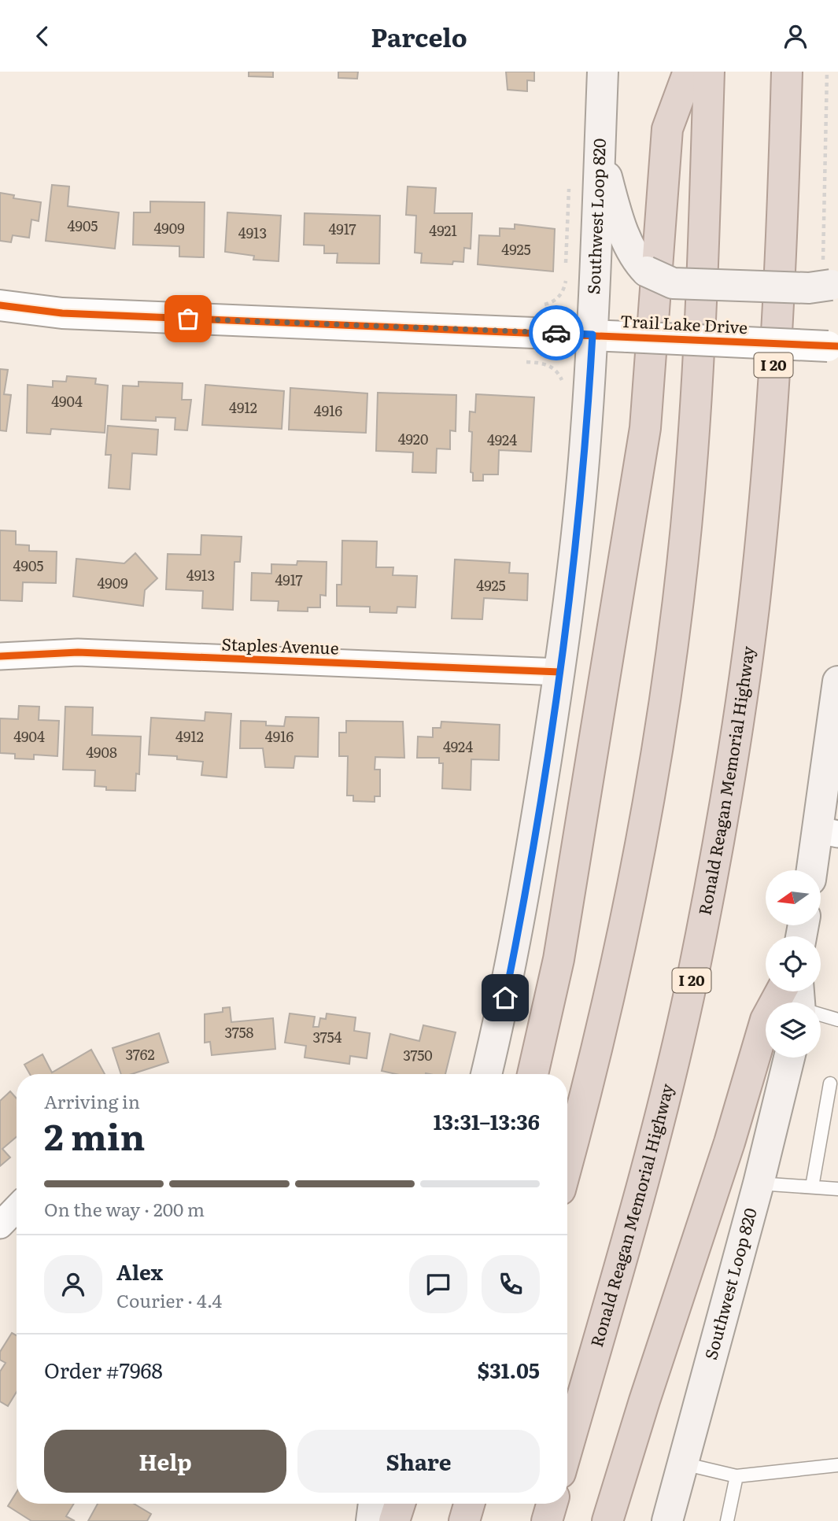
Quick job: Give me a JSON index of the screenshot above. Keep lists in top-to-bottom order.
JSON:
{
  "streets": {
    "highway": ["I 20", "Ronald Reagan Memorial Highway"],
    "main road": ["Southwest Loop 820"],
    "street": ["Trail Lake Drive", "Staples Avenue"]
  },
  "crossings": [
    ["Southwest Loop 820", "Trail Lake Drive"],
    ["Southwest Loop 820", "Staples Avenue"]
  ],
  "house_numbers": [
    "4905",
    "4909",
    "4917",
    "4921",
    "4913",
    "4925",
    "4904",
    "4912",
    "4916",
    "4920",
    "4924",
    "4905",
    "4913",
    "4917",
    "4909",
    "4925",
    "4904",
    "4912",
    "4916",
    "4924",
    "4908",
    "3758",
    "3754",
    "3762",
    "3750"
  ],
  "north": "left",
  "page": {
    "header": "Parcelo",
    "heading": ["2 min", "Arriving in", "13:31–13:36"],
    "panel": [
      "Alex",
      "Courier · 4.4",
      "Order #7968",
      "$31.05"
    ],
    "bar": "On the way · 200 m",
    "buttons": ["Help", "Share"]
  }
}
